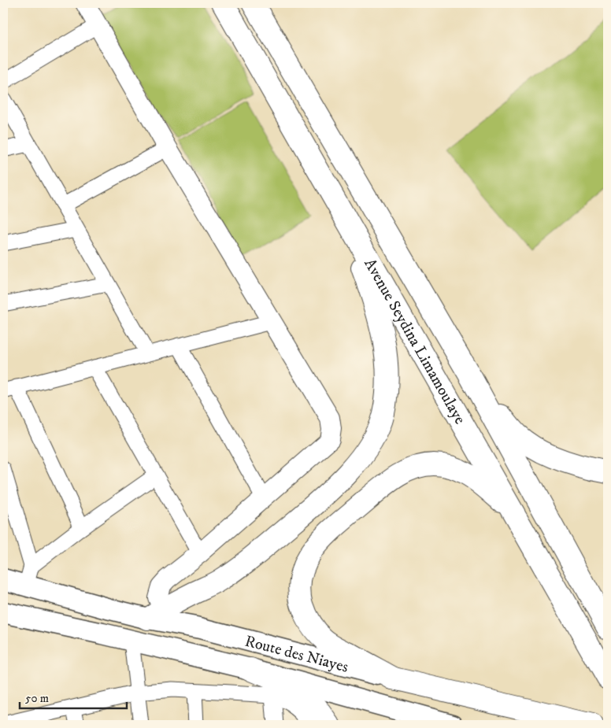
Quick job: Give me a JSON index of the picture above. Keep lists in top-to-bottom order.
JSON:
{
  "streets": {
    "main road": ["Avenue Seydina Limamoulaye", "Route des Niayes"]
  },
  "scale_bar": "50 m"
}
